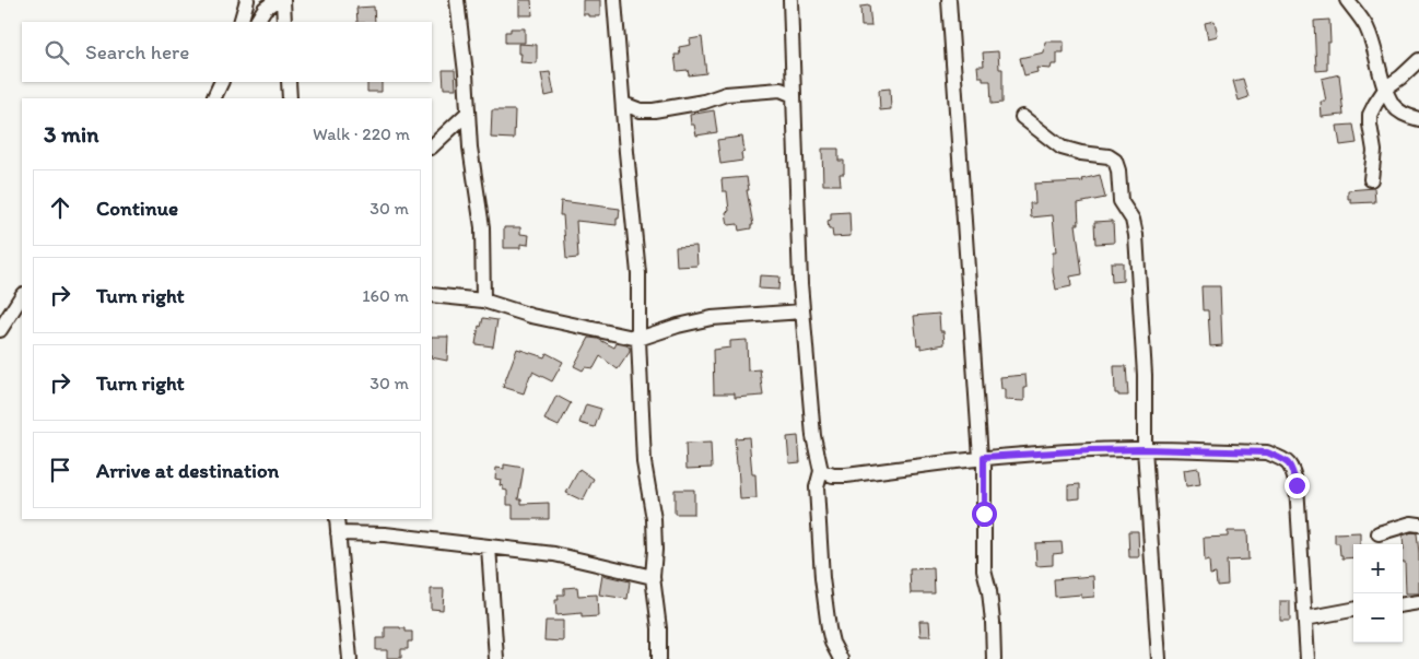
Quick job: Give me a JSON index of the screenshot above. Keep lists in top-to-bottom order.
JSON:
{
  "page": {
    "search": "Search here",
    "heading": ["3 min", "Walk · 220 m"],
    "list": [
      ["Continue", "30 m"],
      ["Turn right", "160 m"],
      ["Turn right", "30 m"],
      "Arrive at destination"
    ],
    "map_buttons": ["+", "−"]
  }
}
